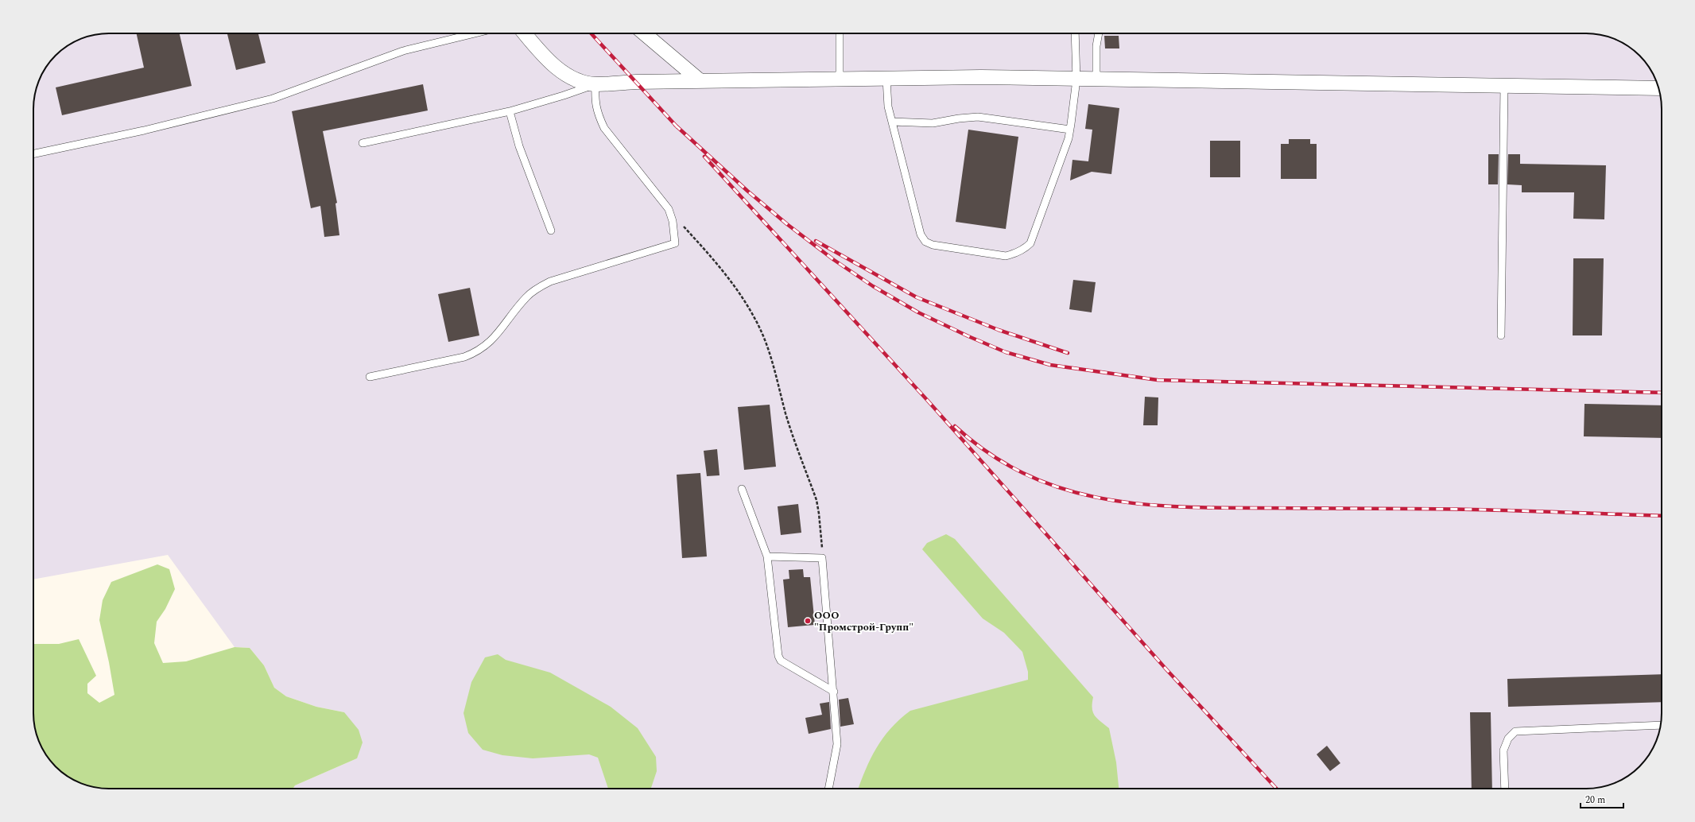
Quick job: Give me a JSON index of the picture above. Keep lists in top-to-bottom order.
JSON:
{
  "places": ["ООО \"Промстрой-Групп\""],
  "scale_bar": "20 m"
}
